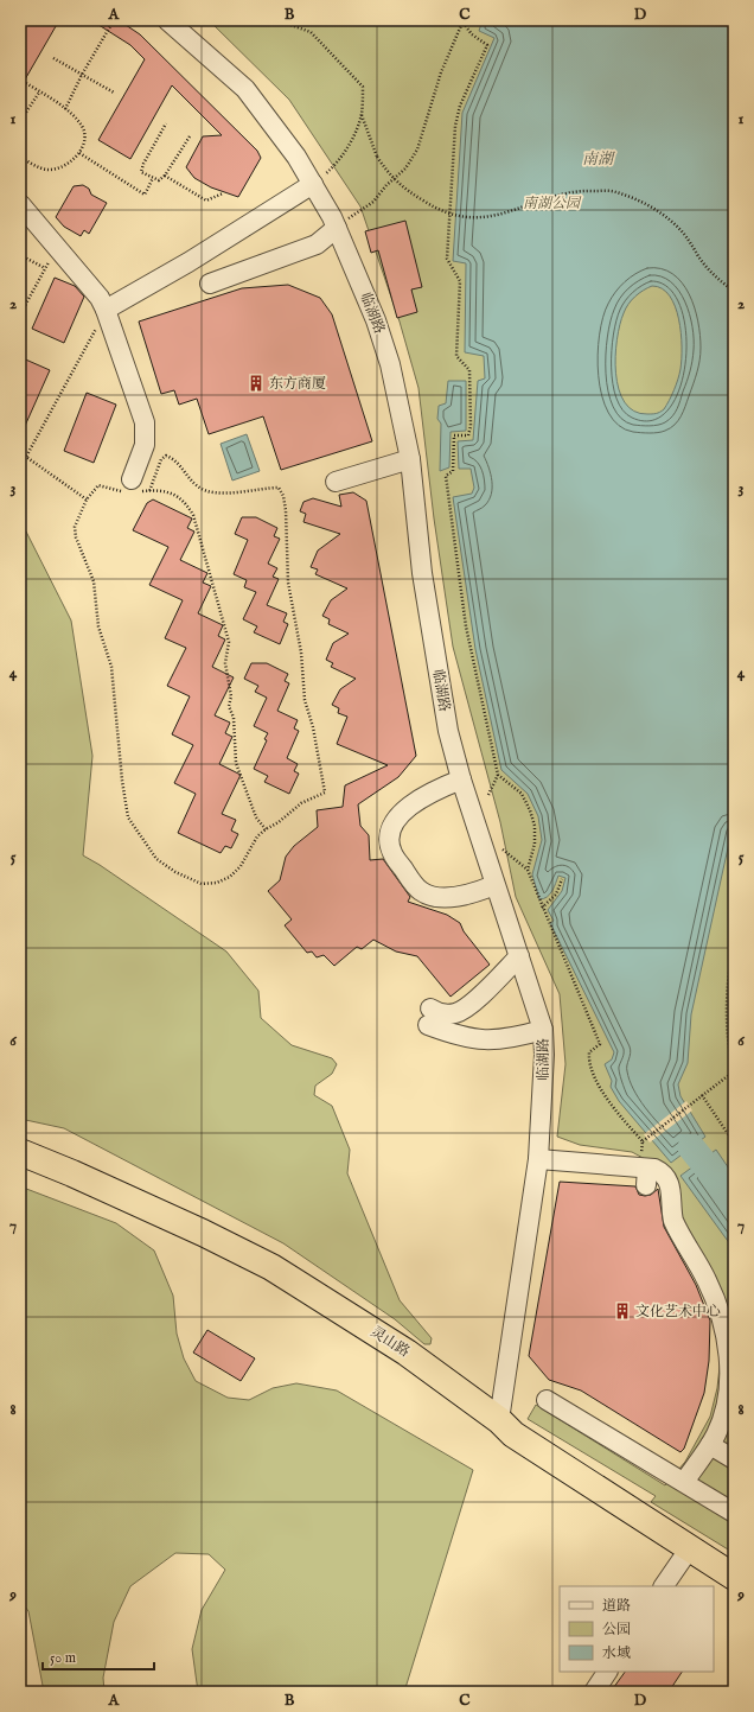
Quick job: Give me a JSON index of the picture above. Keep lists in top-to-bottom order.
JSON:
{
  "streets": {
    "highway": ["灵山路"],
    "street": ["临湖路"]
  },
  "crossings": [
    ["临湖路", "灵山路"]
  ],
  "water": ["南湖"],
  "parks": ["南湖公园"],
  "places": {
    "building": ["东方商厦", "文化艺术中心"]
  },
  "legend": ["道路", "公园", "水域"],
  "scale_bar": "50 m",
  "grid": {
    "columns": [
      "A",
      "B",
      "C",
      "D"
    ],
    "rows": [
      "1",
      "2",
      "3",
      "4",
      "5",
      "6",
      "7",
      "8",
      "9"
    ]
  }
}
